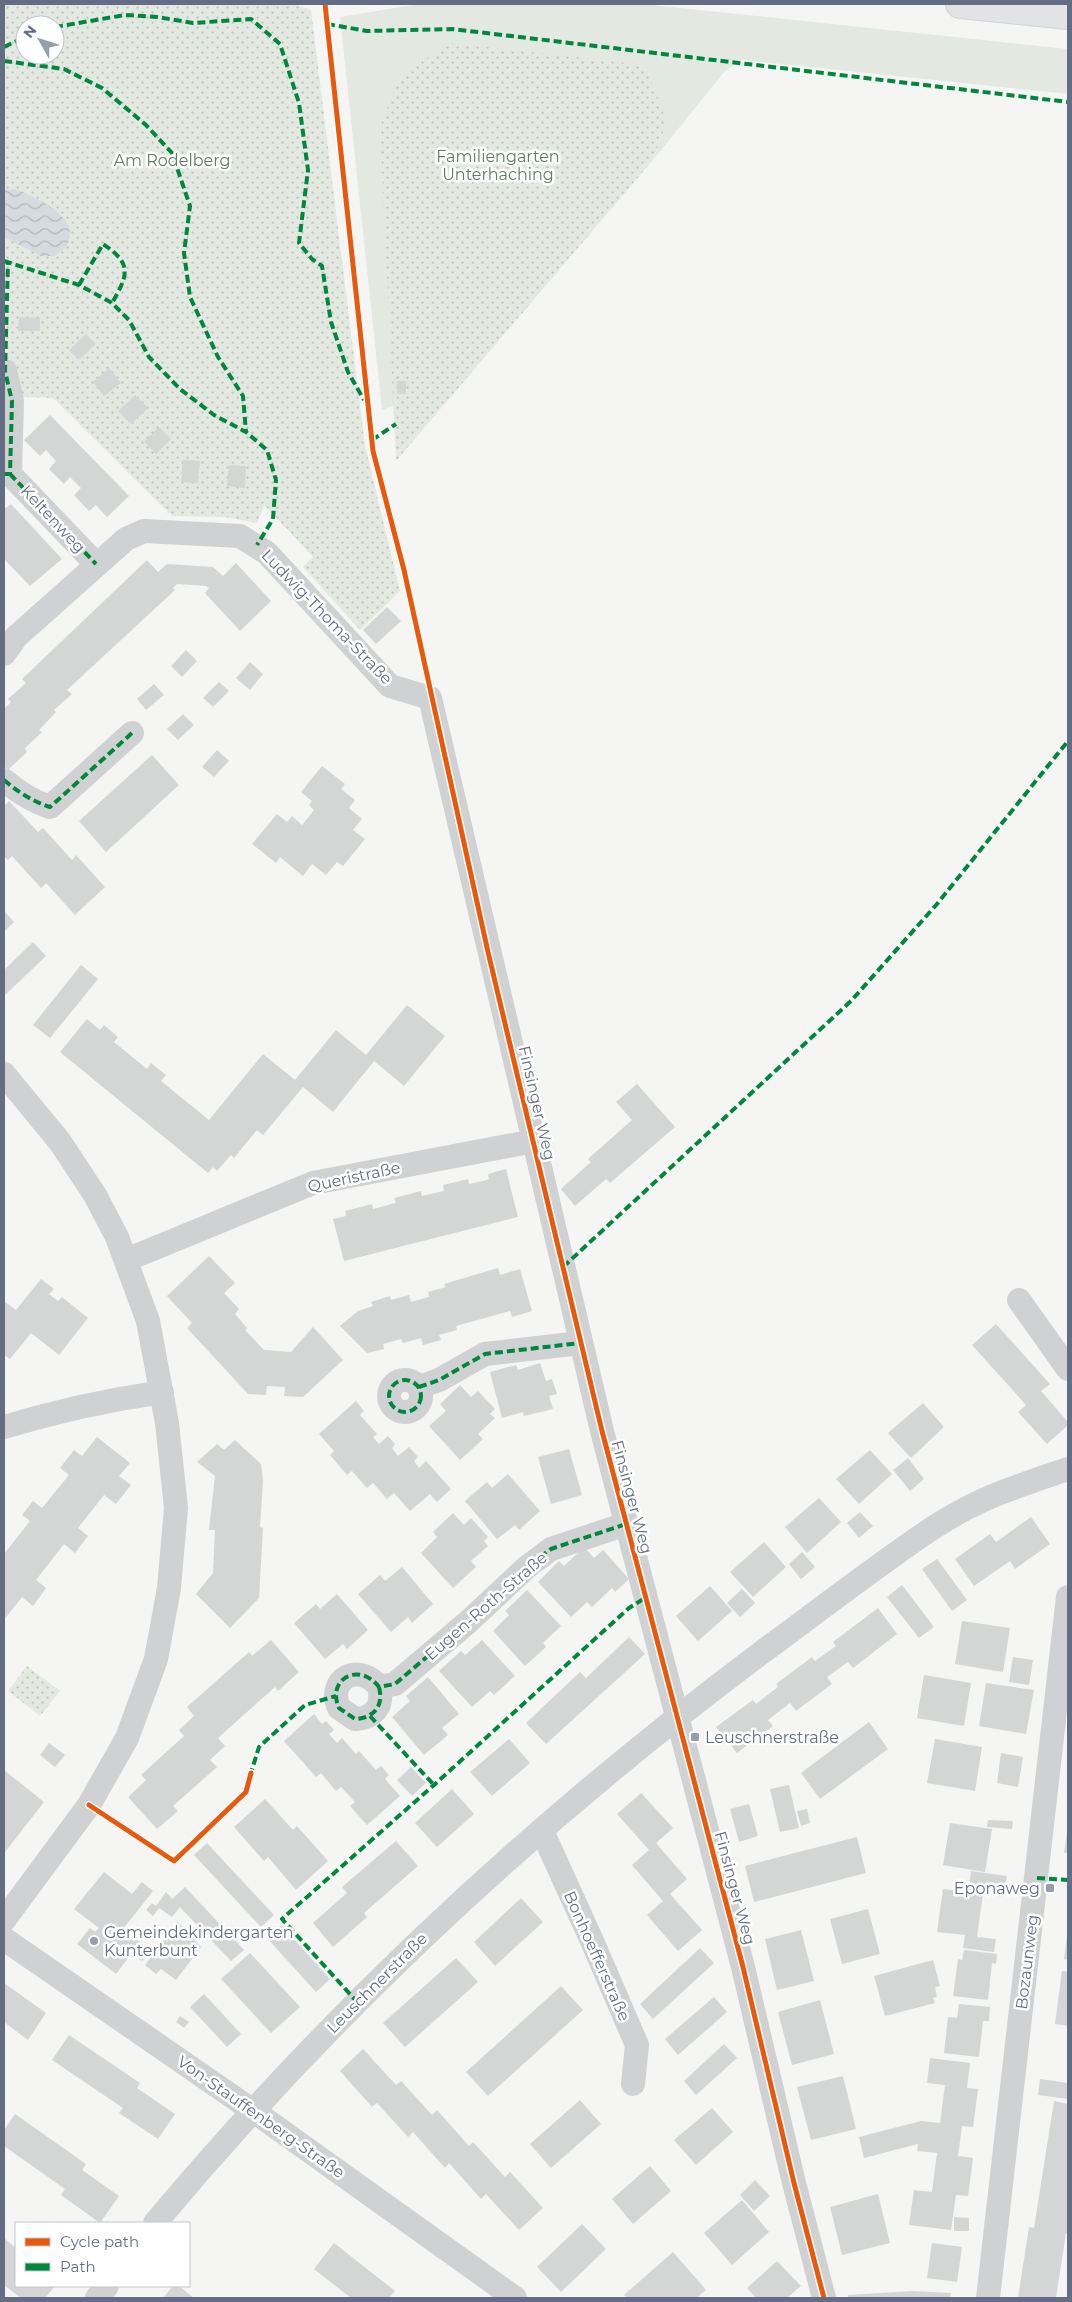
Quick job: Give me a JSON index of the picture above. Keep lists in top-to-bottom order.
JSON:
{
  "streets": {
    "street": [
      "Keltenweg",
      "Ludwig-Thoma-Straße",
      "Finsinger Weg",
      "Queristraße",
      "Eugen-Roth-Straße",
      "Bonhoefferstraße",
      "Bozaunweg",
      "Leuschnerstraße",
      "Von-Stauffenberg-Straße"
    ]
  },
  "crossings": [
    ["Keltenweg", "Ludwig-Thoma-Straße"],
    ["Ludwig-Thoma-Straße", "Finsinger Weg"],
    ["Finsinger Weg", "Queristraße"],
    ["Finsinger Weg", "Eugen-Roth-Straße"],
    ["Finsinger Weg", "Leuschnerstraße"],
    ["Bonhoefferstraße", "Leuschnerstraße"],
    ["Leuschnerstraße", "Von-Stauffenberg-Straße"]
  ],
  "parks": ["Familiengarten Unterhaching", "Am Rodelberg"],
  "places": {
    "transit": ["Leuschnerstraße", "Eponaweg"],
    "other": ["Gemeindekindergarten Kunterbunt"]
  },
  "legend": ["Cycle path", "Path"],
  "north": "top left"
}
